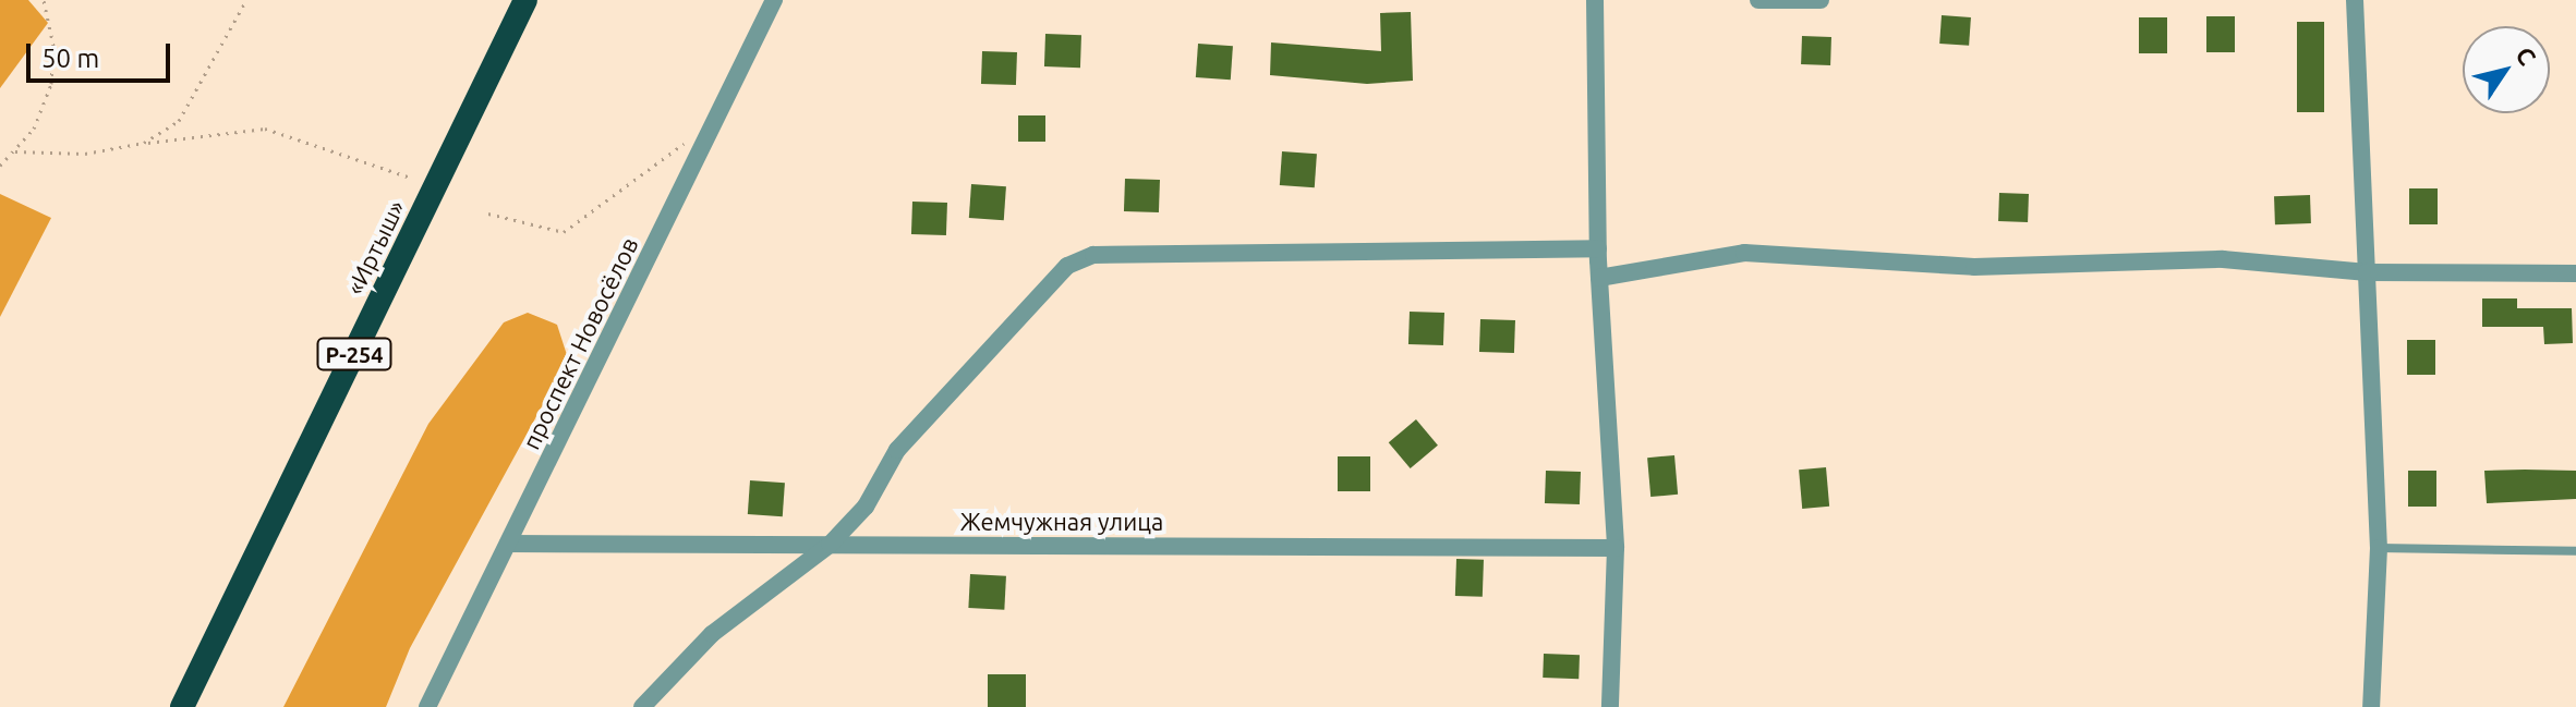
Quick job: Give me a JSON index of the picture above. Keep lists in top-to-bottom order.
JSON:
{
  "streets": {
    "highway": ["«Иртыш»", "Р-254"],
    "street": ["проспект Новосёлов", "Жемчужная улица"]
  },
  "crossings": [
    ["проспект Новосёлов", "Жемчужная улица"]
  ],
  "scale_bar": "50 m",
  "north": "top right"
}
